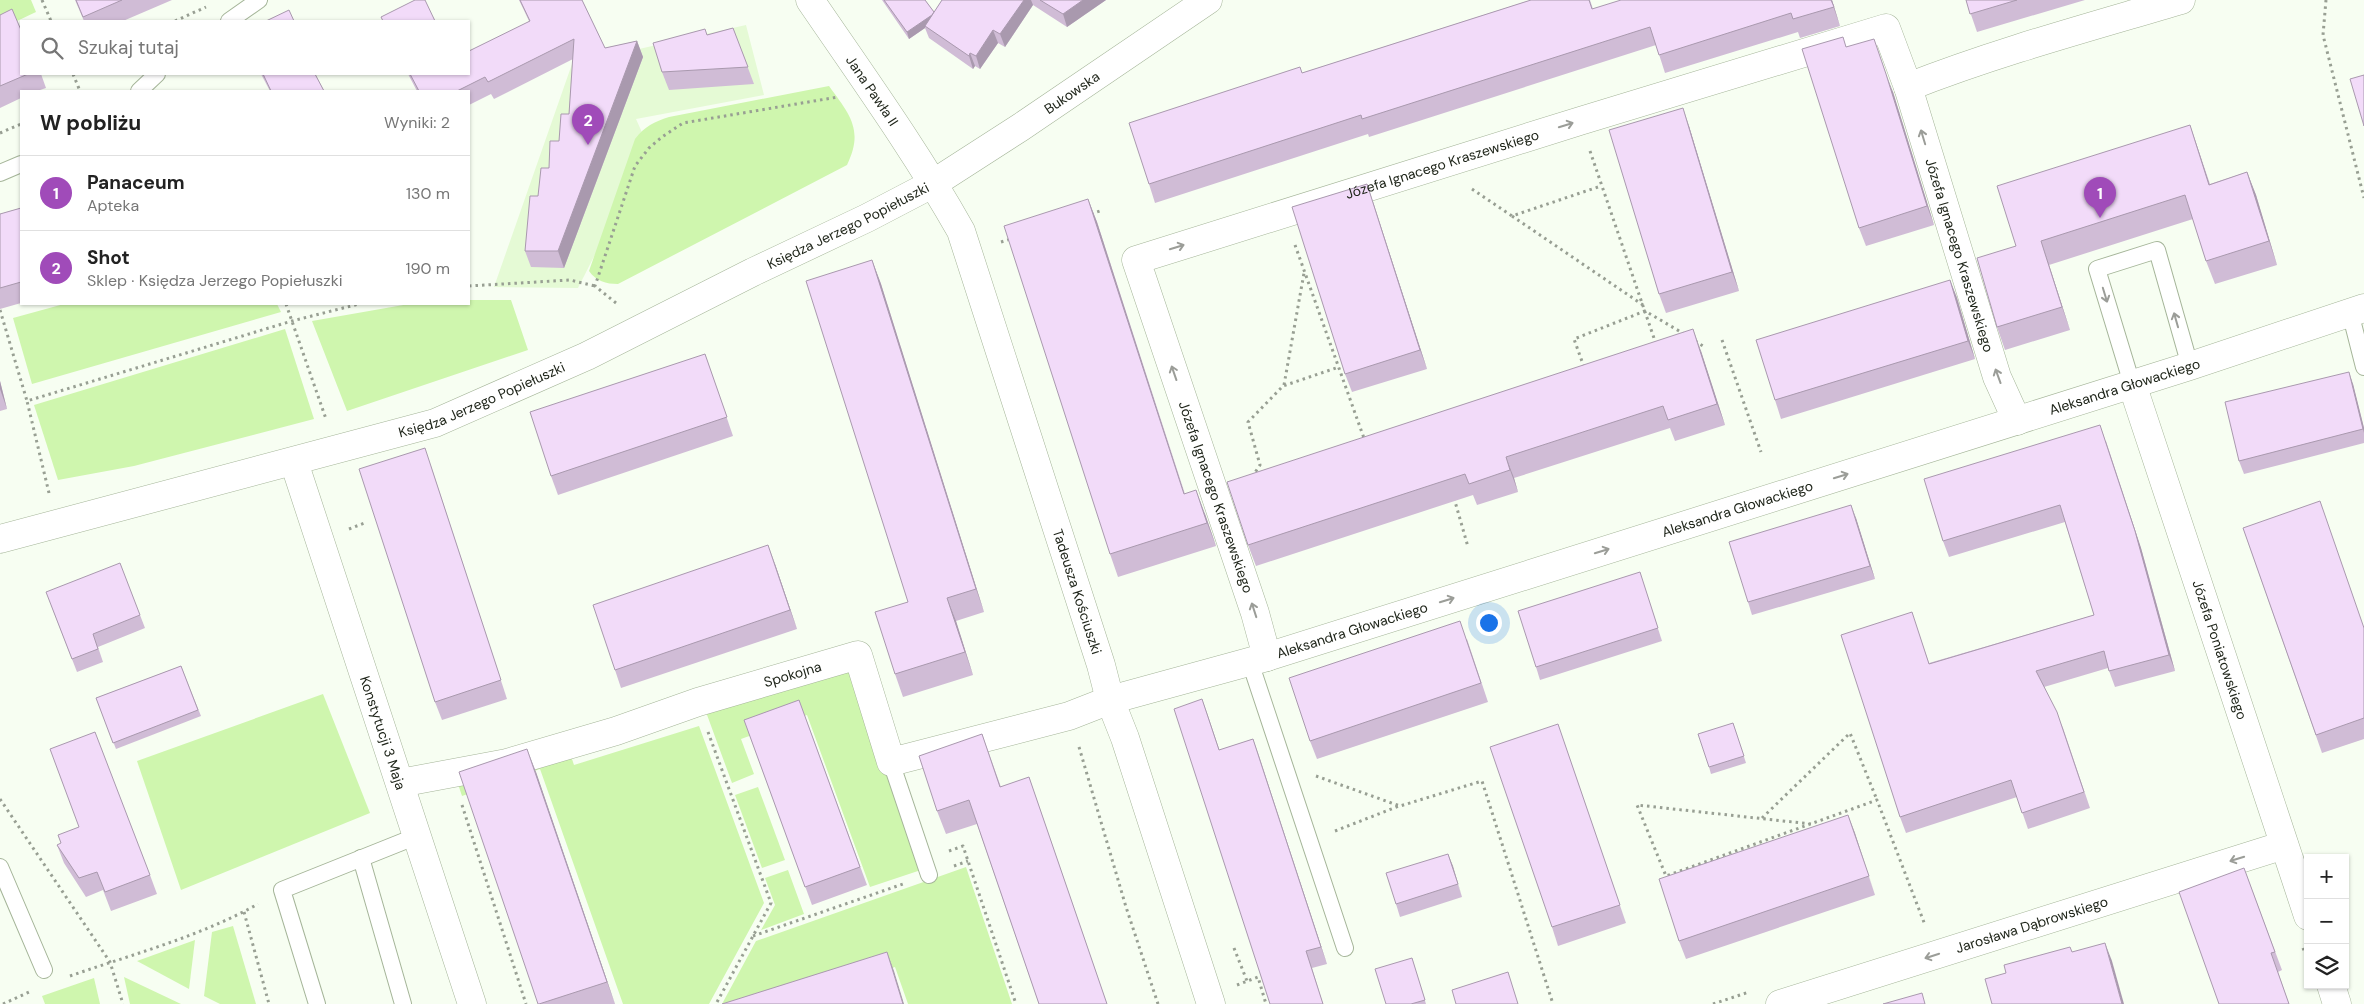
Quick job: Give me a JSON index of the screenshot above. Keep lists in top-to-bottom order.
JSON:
{
  "streets": {
    "street": [
      "Jana Pawła II",
      "Bukowska",
      "Józefa Ignacego Kraszewskiego",
      "Księdza Jerzego Popiełuszki",
      "Aleksandra Głowackiego",
      "Tadeusza Kościuszki",
      "Józefa Poniatowskiego",
      "Spokojna",
      "Konstytucji 3 Maja",
      "Jarosława Dąbrowskiego"
    ]
  },
  "crossings": [
    ["Jana Pawła II", "Bukowska"],
    ["Jana Pawła II", "Księdza Jerzego Popiełuszki"],
    ["Jana Pawła II", "Tadeusza Kościuszki"],
    ["Bukowska", "Księdza Jerzego Popiełuszki"],
    ["Bukowska", "Tadeusza Kościuszki"],
    ["Józefa Ignacego Kraszewskiego", "Aleksandra Głowackiego"],
    ["Księdza Jerzego Popiełuszki", "Tadeusza Kościuszki"],
    ["Księdza Jerzego Popiełuszki", "Konstytucji 3 Maja"],
    ["Aleksandra Głowackiego", "Tadeusza Kościuszki"],
    ["Aleksandra Głowackiego", "Józefa Poniatowskiego"],
    ["Józefa Poniatowskiego", "Jarosława Dąbrowskiego"],
    ["Spokojna", "Konstytucji 3 Maja"]
  ],
  "one_way": ["Aleksandra Głowackiego", "Jarosława Dąbrowskiego"],
  "page": {
    "search": "Szukaj tutaj",
    "heading": ["W pobliżu", "Wyniki: 2"],
    "pins": ["2", "1"],
    "list": [
      {
        "mark": "1",
        "name": "Panaceum",
        "note": "Apteka",
        "value": "130 m"
      },
      {
        "mark": "2",
        "name": "Shot",
        "note": "Sklep · Księdza Jerzego Popiełuszki",
        "value": "190 m"
      }
    ],
    "map_buttons": ["+", "−"]
  }
}
